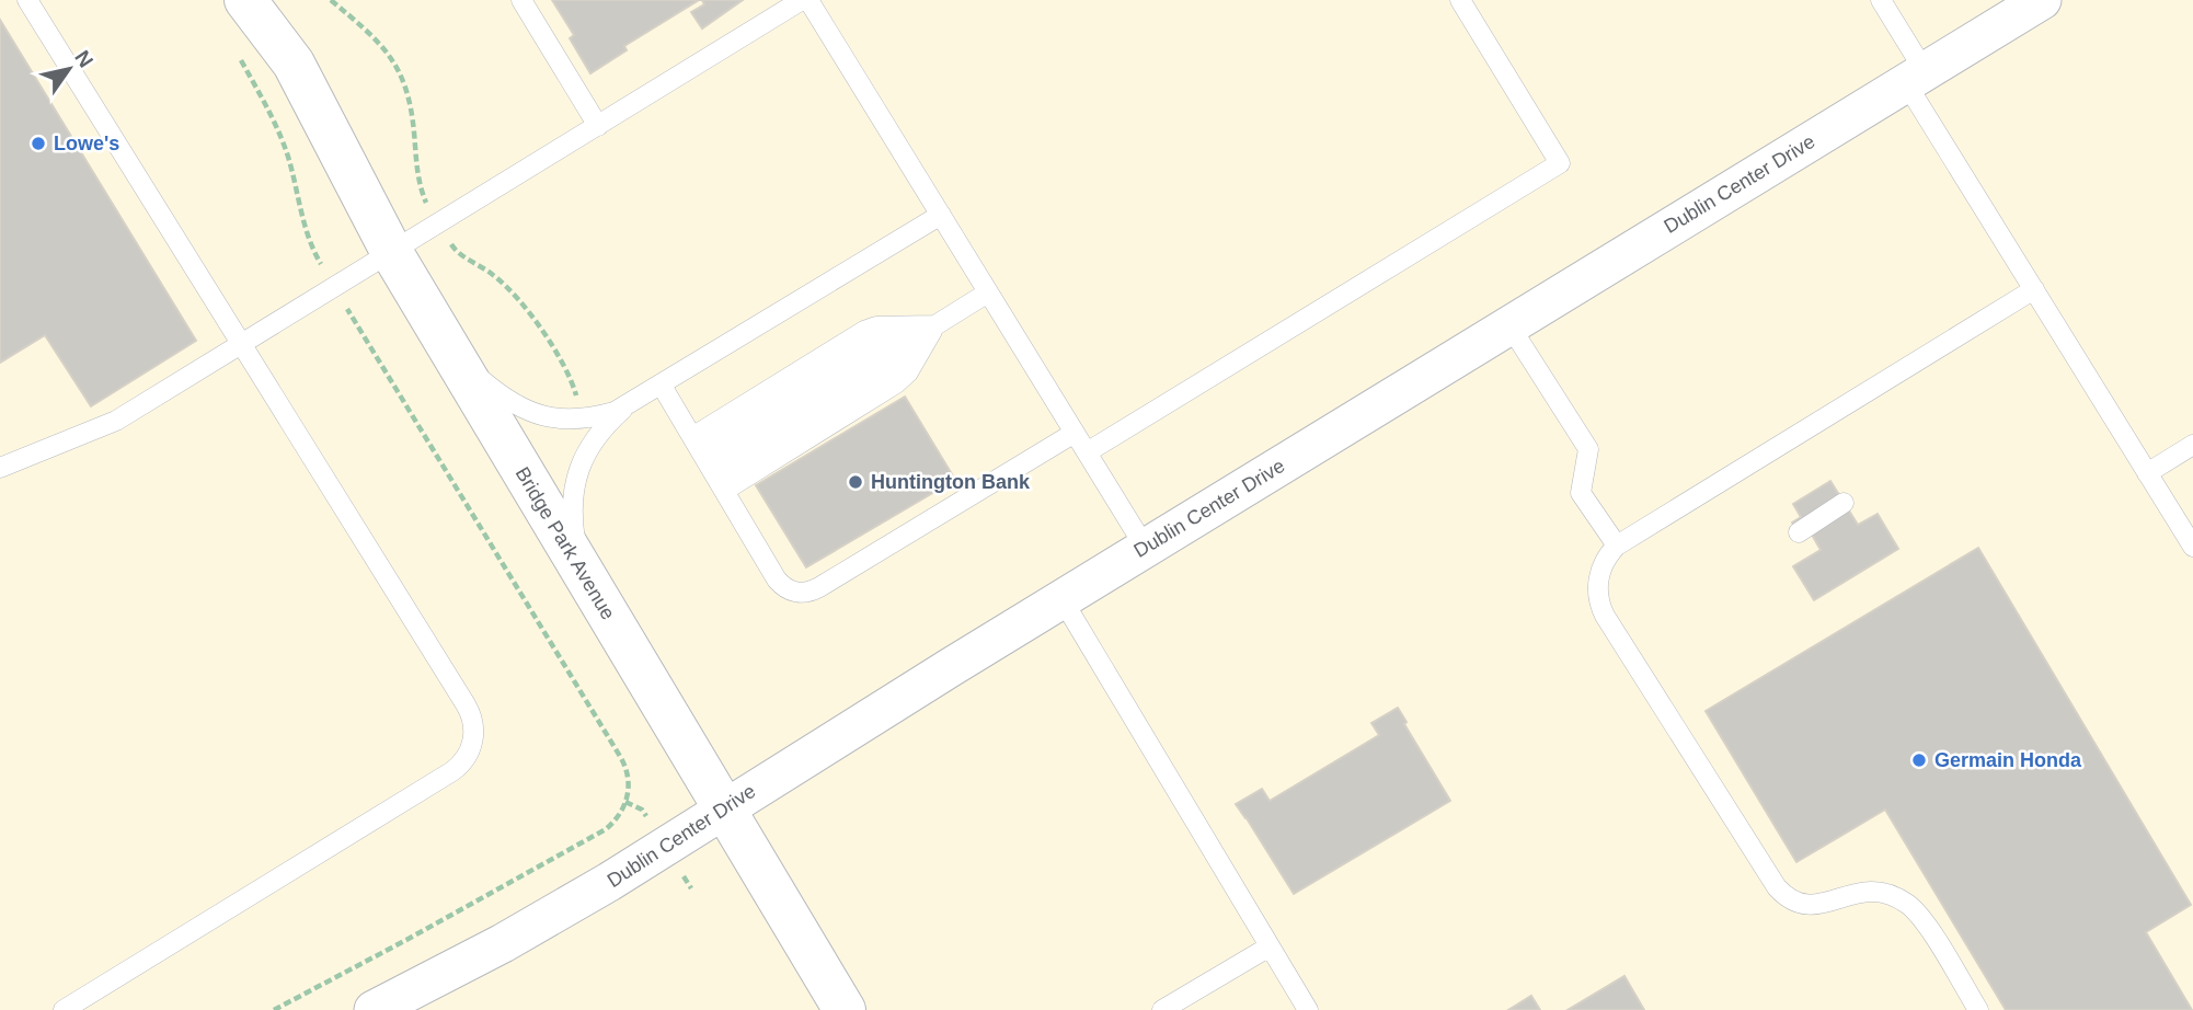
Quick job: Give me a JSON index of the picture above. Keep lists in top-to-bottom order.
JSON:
{
  "streets": {
    "street": ["Dublin Center Drive", "Bridge Park Avenue"]
  },
  "crossings": [
    ["Dublin Center Drive", "Bridge Park Avenue"]
  ],
  "places": ["Lowe's", "Huntington Bank", "Germain Honda"],
  "north": "top right"
}
